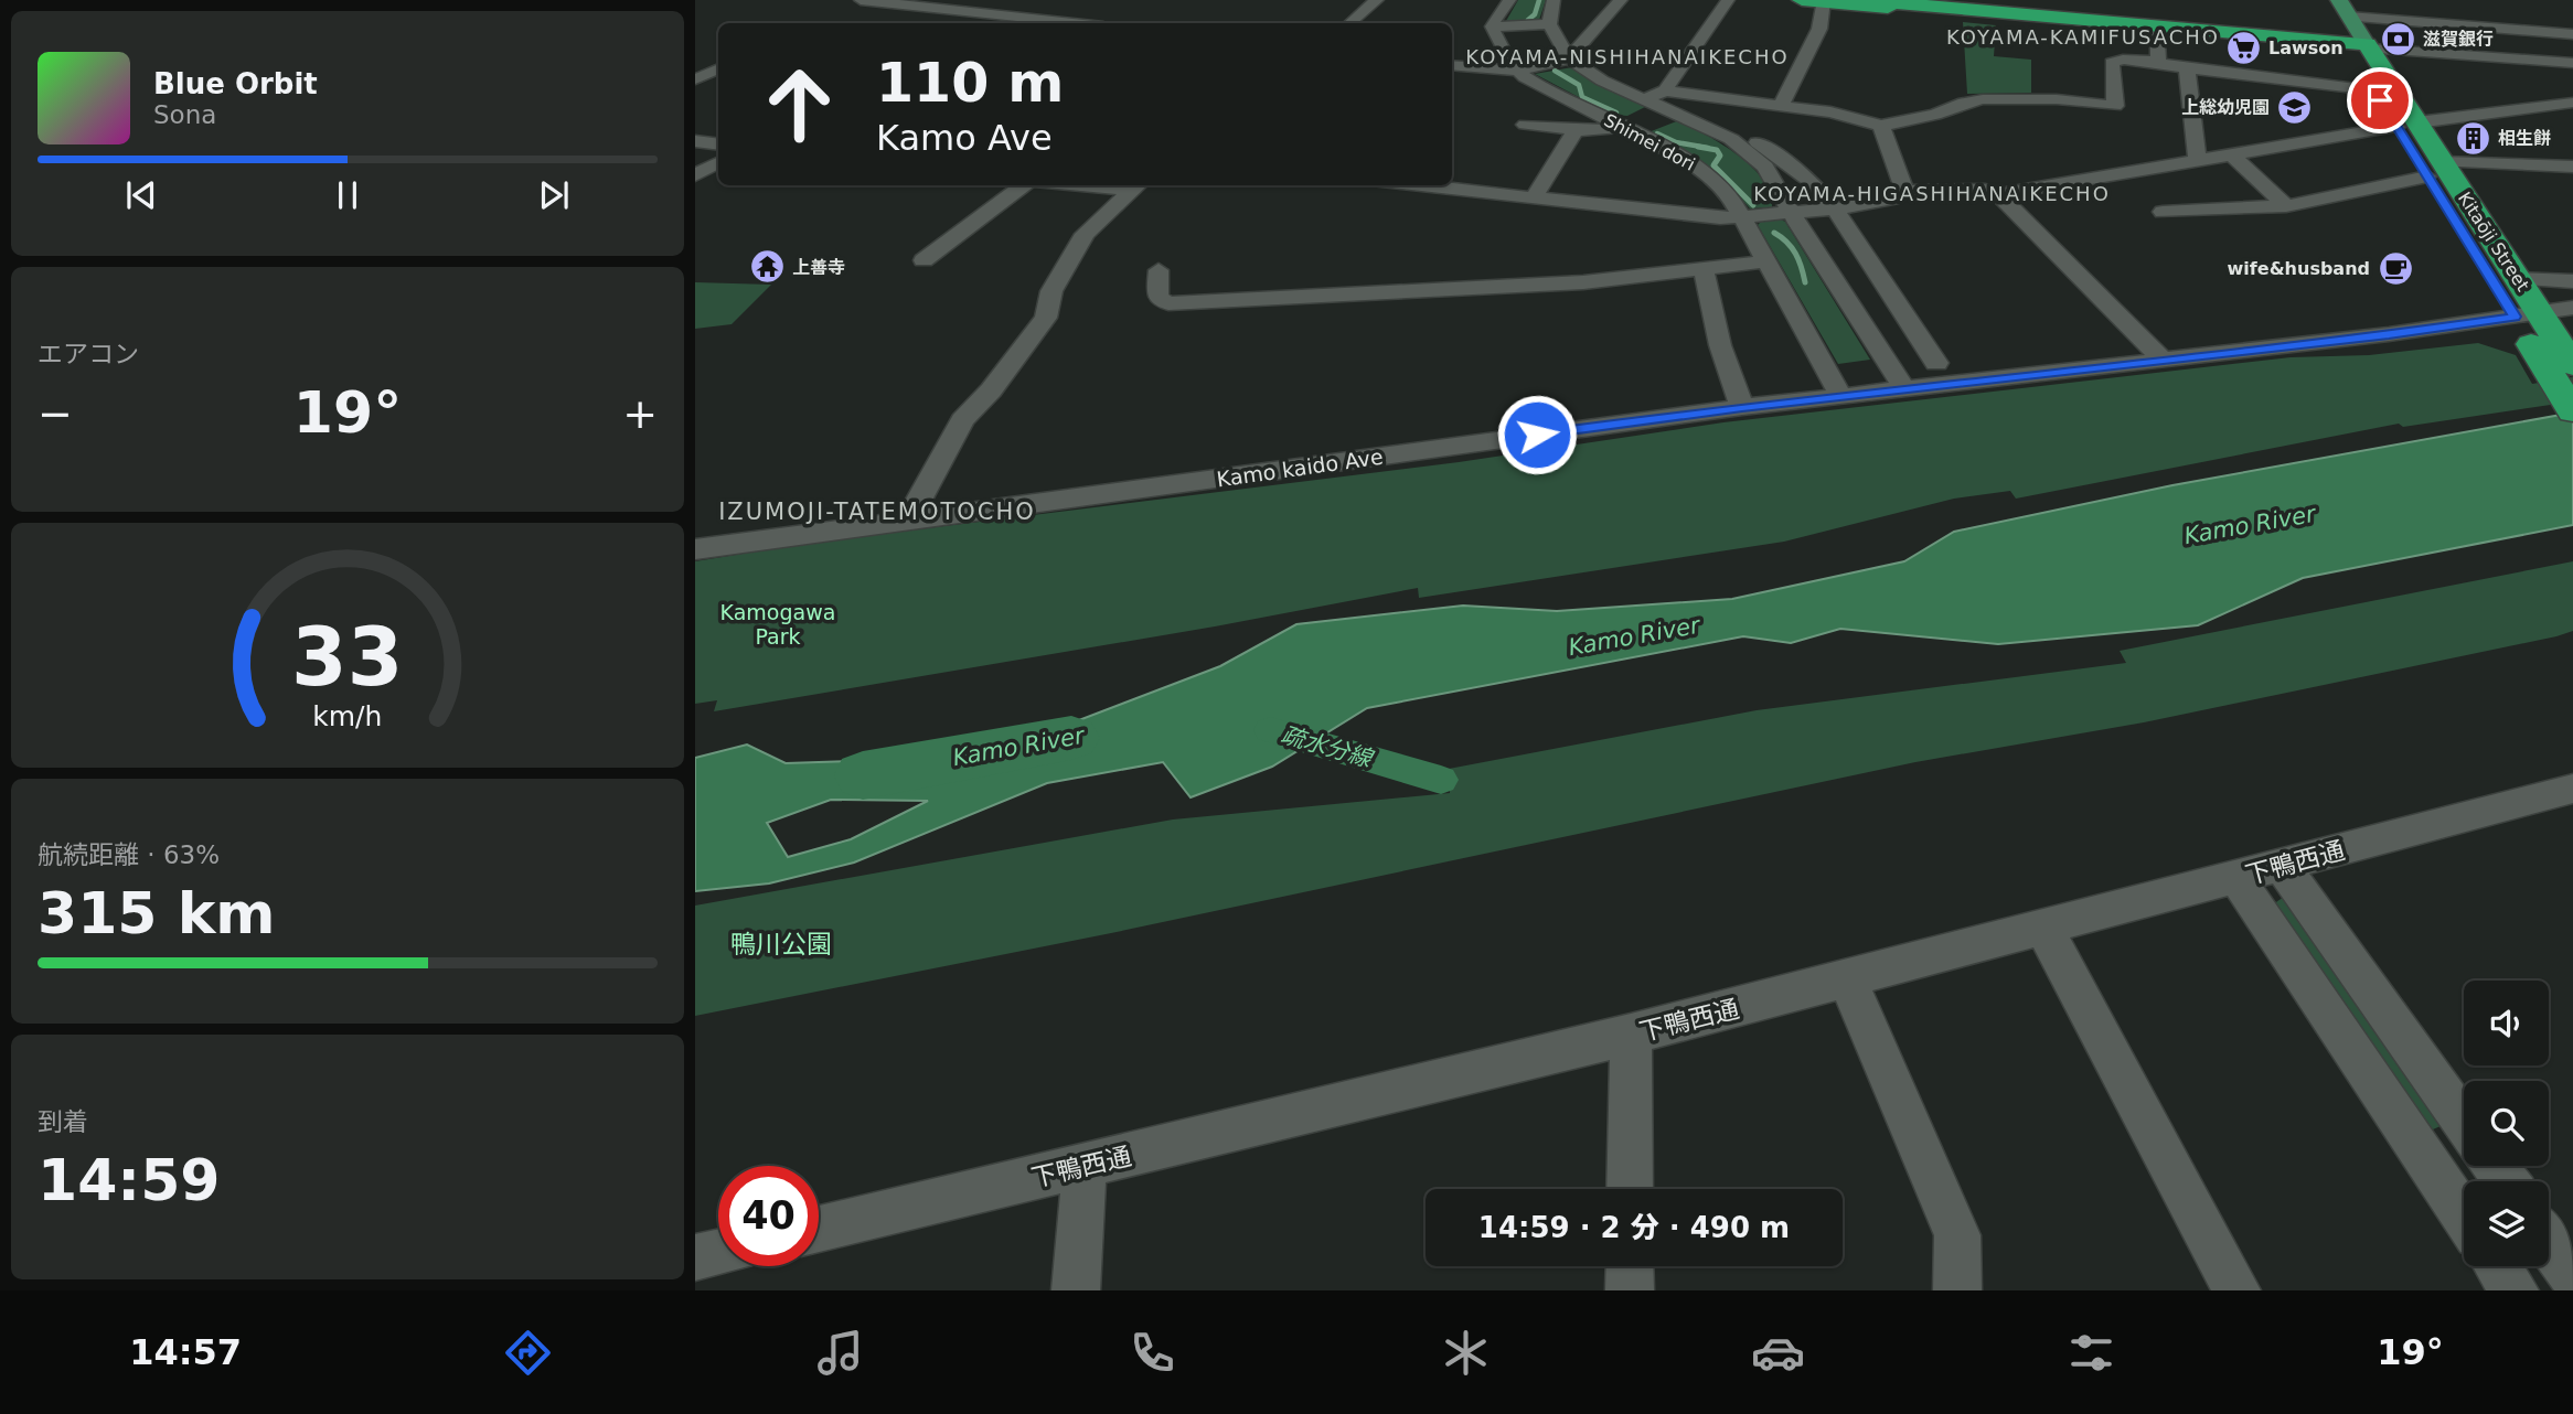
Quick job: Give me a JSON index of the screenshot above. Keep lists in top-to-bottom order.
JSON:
{
  "streets": {
    "highway": ["Kitaōji Street"],
    "street": ["Shimei dori", "Kamo kaido Ave", "下鴨西通"]
  },
  "crossings": [
    ["Shimei dori", "Kamo kaido Ave"],
    ["Kitaōji Street", "Kamo kaido Ave"]
  ],
  "districts": [
    "KOYAMA-KAMIFUSACHO",
    "KOYAMA-NISHIHANAIKECHO",
    "KOYAMA-HIGASHIHANAIKECHO",
    "IZUMOJI-TATEMOTOCHO"
  ],
  "water": ["Kamo River", "疏水分線"],
  "parks": ["Kamogawa Park", "鴨川公園"],
  "places": {
    "bank": ["滋賀銀行"],
    "supermarket": ["Lawson"],
    "school or university": ["上総幼児園"],
    "building": ["相生餅"],
    "temple": ["上善寺"],
    "cafe": ["wife&husband"]
  },
  "page": {
    "turn": ["110 m", "Kamo Ave"],
    "song": ["Blue Orbit", "Sona"],
    "tile": [
      "エアコン",
      ["航続距離 · 63%", "315 km"],
      ["到着", "14:59"]
    ],
    "heat": ["−", "19°", "+"],
    "limit": "40",
    "trip": "14:59 · 2 分 · 490 m",
    "tabs": ["14:57", "19°"],
    "gauge": ["33", "km/h"]
  }
}
